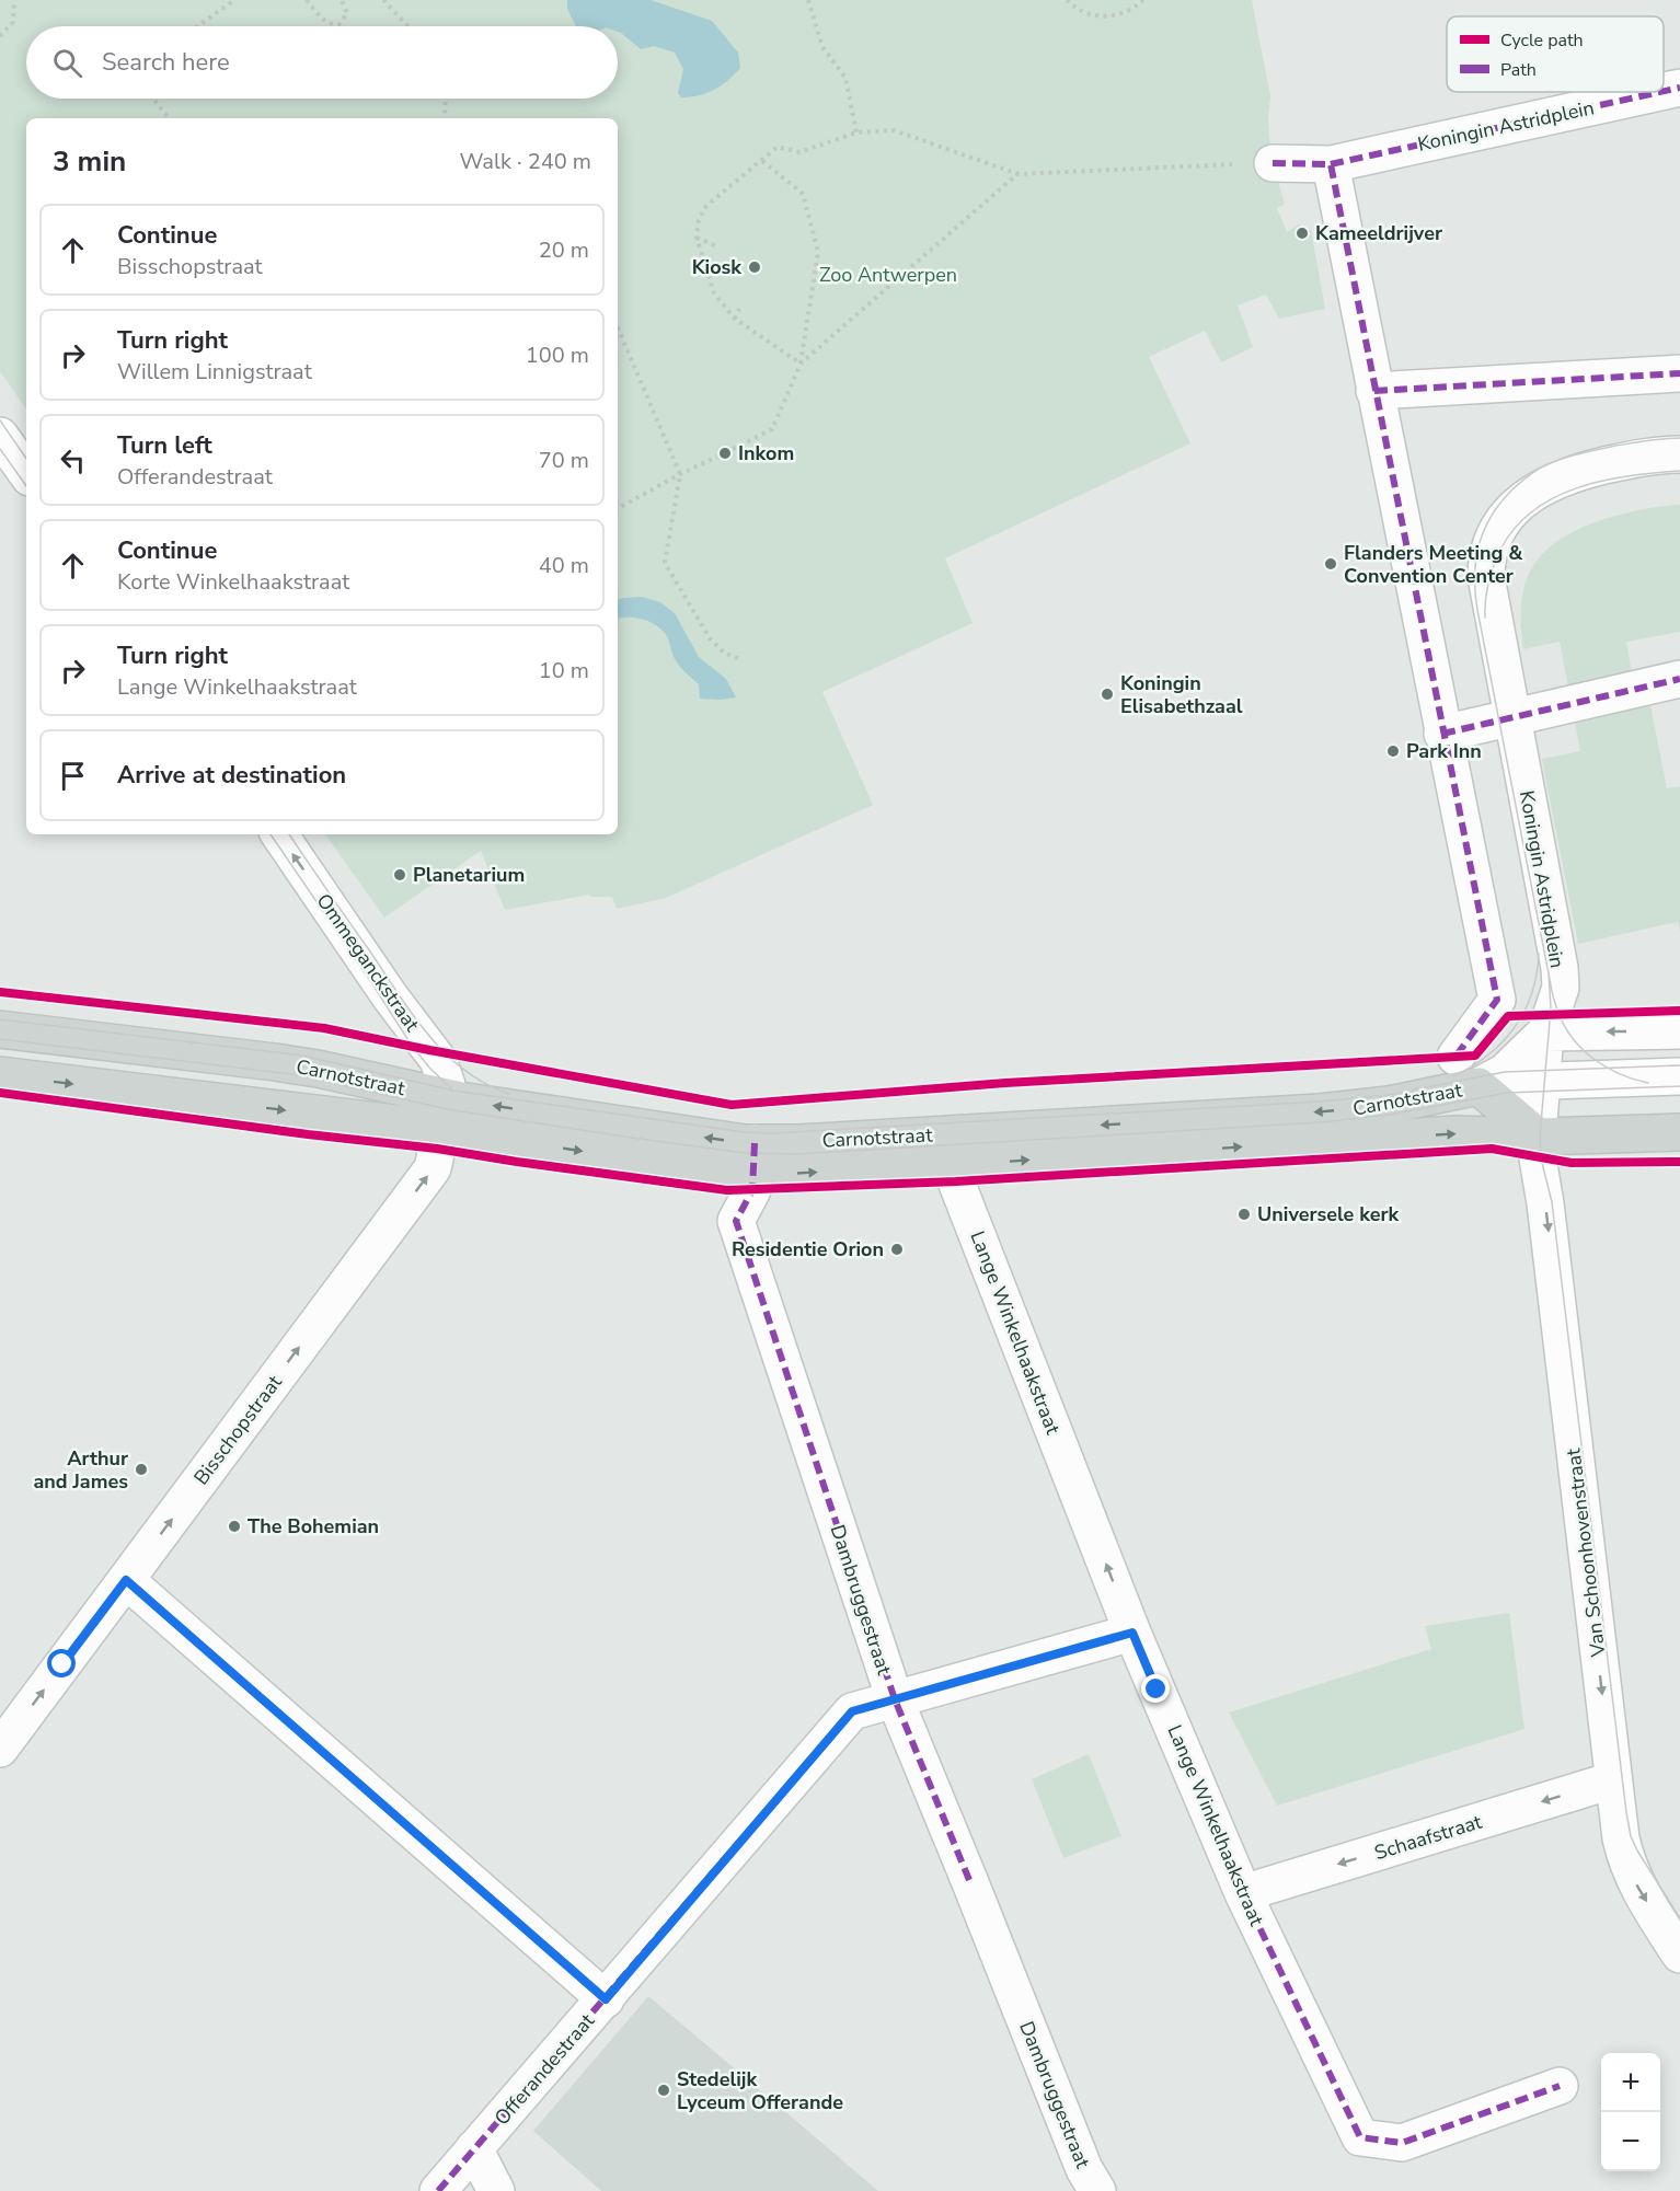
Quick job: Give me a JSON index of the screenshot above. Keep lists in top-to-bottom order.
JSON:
{
  "streets": {
    "main road": ["Carnotstraat"],
    "street": [
      "Koningin Astridplein",
      "Ommeganckstraat",
      "Lange Winkelhaakstraat",
      "Bisschopstraat",
      "Van Schoonhovenstraat",
      "Dambruggestraat",
      "Schaafstraat",
      "Offerandestraat"
    ]
  },
  "crossings": [
    ["Koningin Astridplein", "Carnotstraat"],
    ["Koningin Astridplein", "Van Schoonhovenstraat"],
    ["Ommeganckstraat", "Carnotstraat"],
    ["Ommeganckstraat", "Bisschopstraat"],
    ["Carnotstraat", "Lange Winkelhaakstraat"],
    ["Carnotstraat", "Bisschopstraat"],
    ["Carnotstraat", "Van Schoonhovenstraat"],
    ["Carnotstraat", "Dambruggestraat"],
    ["Lange Winkelhaakstraat", "Schaafstraat"],
    ["Lange Winkelhaakstraat", "Offerandestraat"],
    ["Van Schoonhovenstraat", "Schaafstraat"],
    ["Dambruggestraat", "Offerandestraat"]
  ],
  "one_way": [
    "Ommeganckstraat",
    "Lange Winkelhaakstraat",
    "Bisschopstraat",
    "Van Schoonhovenstraat",
    "Schaafstraat"
  ],
  "parks": ["Zoo Antwerpen"],
  "places": [
    "Kameeldrijver",
    "Kiosk",
    "Inkom",
    "Flanders Meeting & Convention Center",
    "Koningin Elisabethzaal",
    "Park Inn",
    "Planetarium",
    "Universele kerk",
    "Residentie Orion",
    "Arthur and James",
    "The Bohemian",
    "Stedelijk Lyceum Offerande"
  ],
  "legend": ["Cycle path", "Path"],
  "page": {
    "search": "Search here",
    "heading": ["3 min", "Walk · 240 m"],
    "list": [
      ["Continue", "Bisschopstraat", "20 m"],
      ["Turn right", "Willem Linnigstraat", "100 m"],
      ["Turn left", "Offerandestraat", "70 m"],
      ["Continue", "Korte Winkelhaakstraat", "40 m"],
      ["Turn right", "Lange Winkelhaakstraat", "10 m"],
      "Arrive at destination"
    ],
    "map_buttons": ["+", "−"]
  }
}
